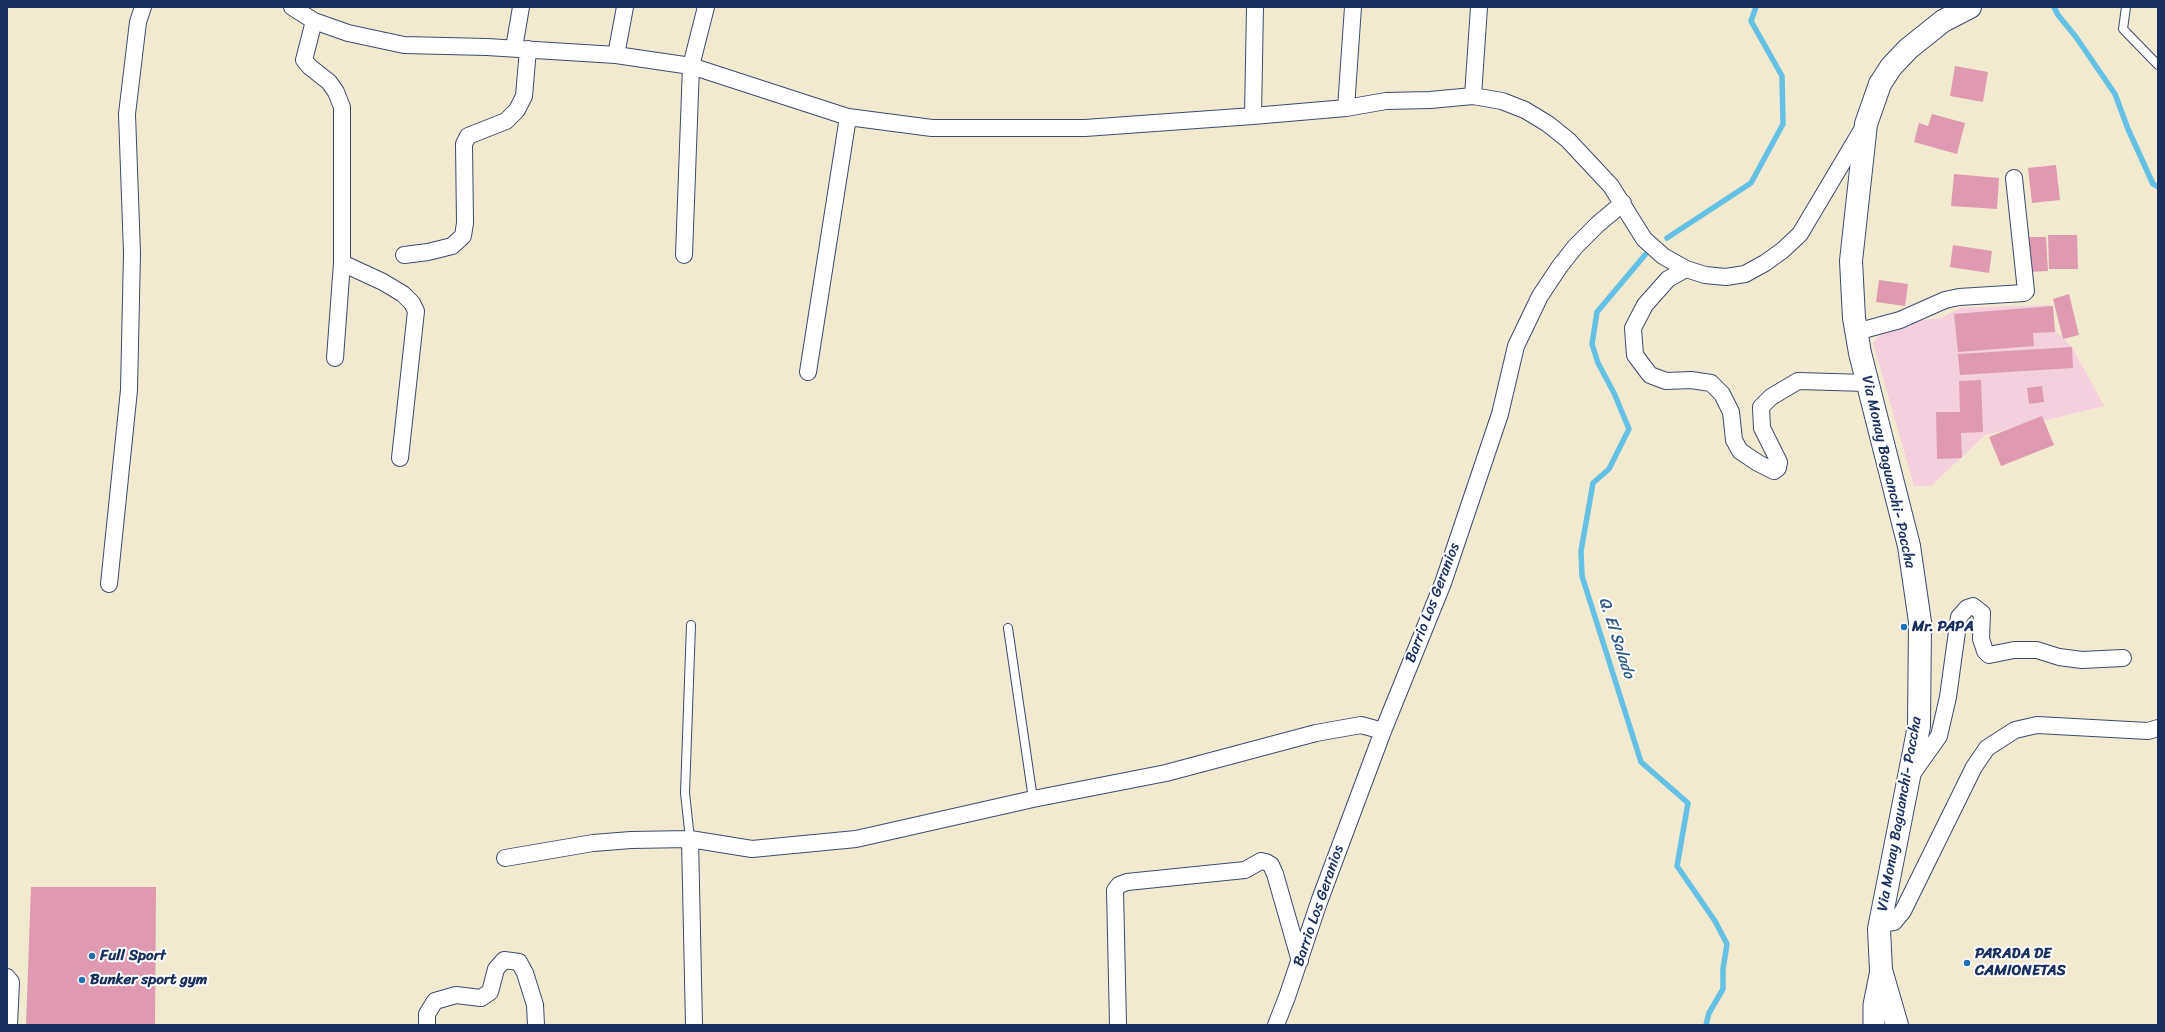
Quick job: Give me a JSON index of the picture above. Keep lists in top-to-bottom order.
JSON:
{
  "streets": {
    "main road": ["Via Monay Baguanchi- Paccha"],
    "street": ["Barrio Los Geranios"]
  },
  "water": ["Q. El Salado"],
  "places": [
    "Mr. PAPA",
    "Full Sport",
    "PARADA DE CAMIONETAS",
    "Bunker sport gym"
  ]
}
